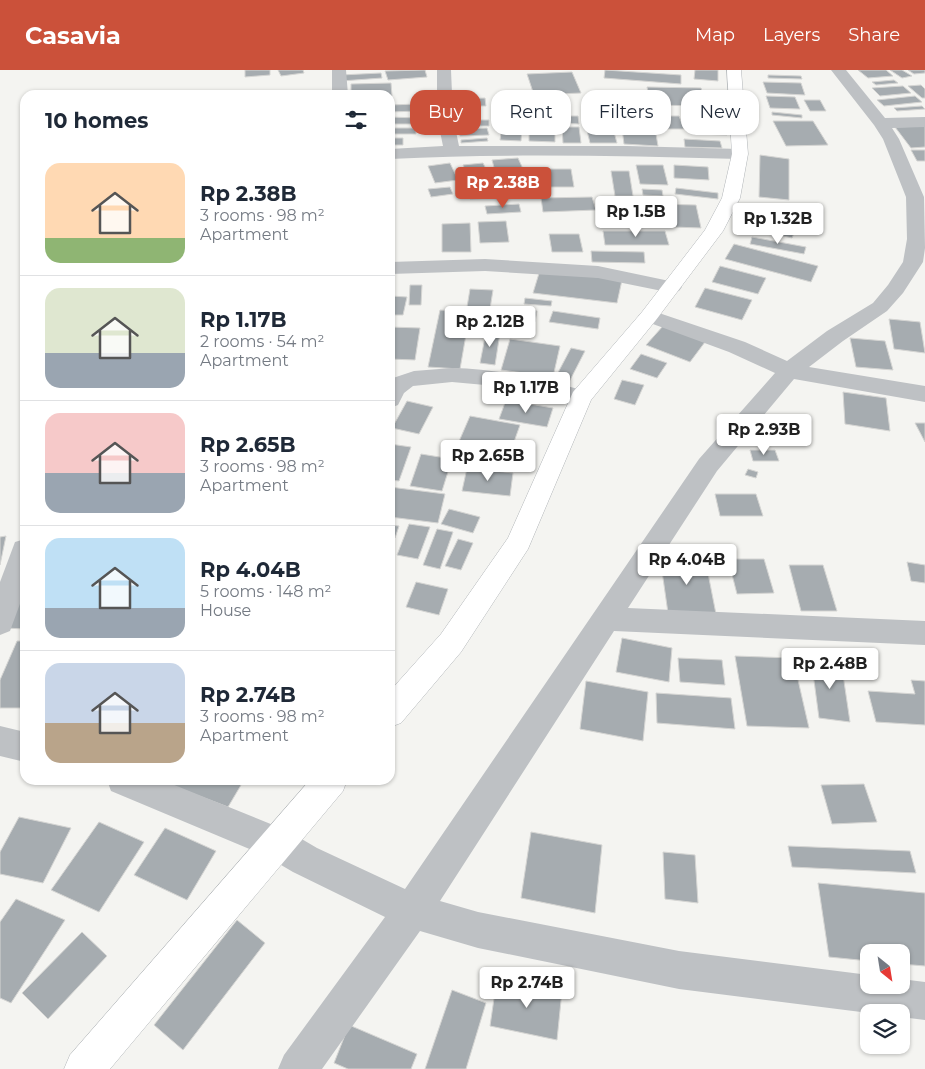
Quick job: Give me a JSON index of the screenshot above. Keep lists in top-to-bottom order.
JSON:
{
  "north": "bottom right",
  "page": {
    "header": "Casavia",
    "nav": ["Map", "Layers", "Share"],
    "chip": [
      "Buy",
      "Rent",
      "Filters",
      "New"
    ],
    "heading": "10 homes",
    "list": [
      {
        "name": "Rp 2.38B",
        "note": "3 rooms · 98 m² · Apartment"
      },
      {
        "name": "Rp 1.17B",
        "note": "2 rooms · 54 m² · Apartment"
      },
      {
        "name": "Rp 2.65B",
        "note": "3 rooms · 98 m² · Apartment"
      },
      {
        "name": "Rp 4.04B",
        "note": "5 rooms · 148 m² · House"
      },
      {
        "name": "Rp 2.74B",
        "note": "3 rooms · 98 m² · Apartment"
      }
    ],
    "price": [
      "Rp 2.38B",
      "Rp 1.5B",
      "Rp 1.32B",
      "Rp 2.12B",
      "Rp 1.17B",
      "Rp 2.93B",
      "Rp 2.65B",
      "Rp 4.04B",
      "Rp 2.48B",
      "Rp 2.74B"
    ]
  }
}
